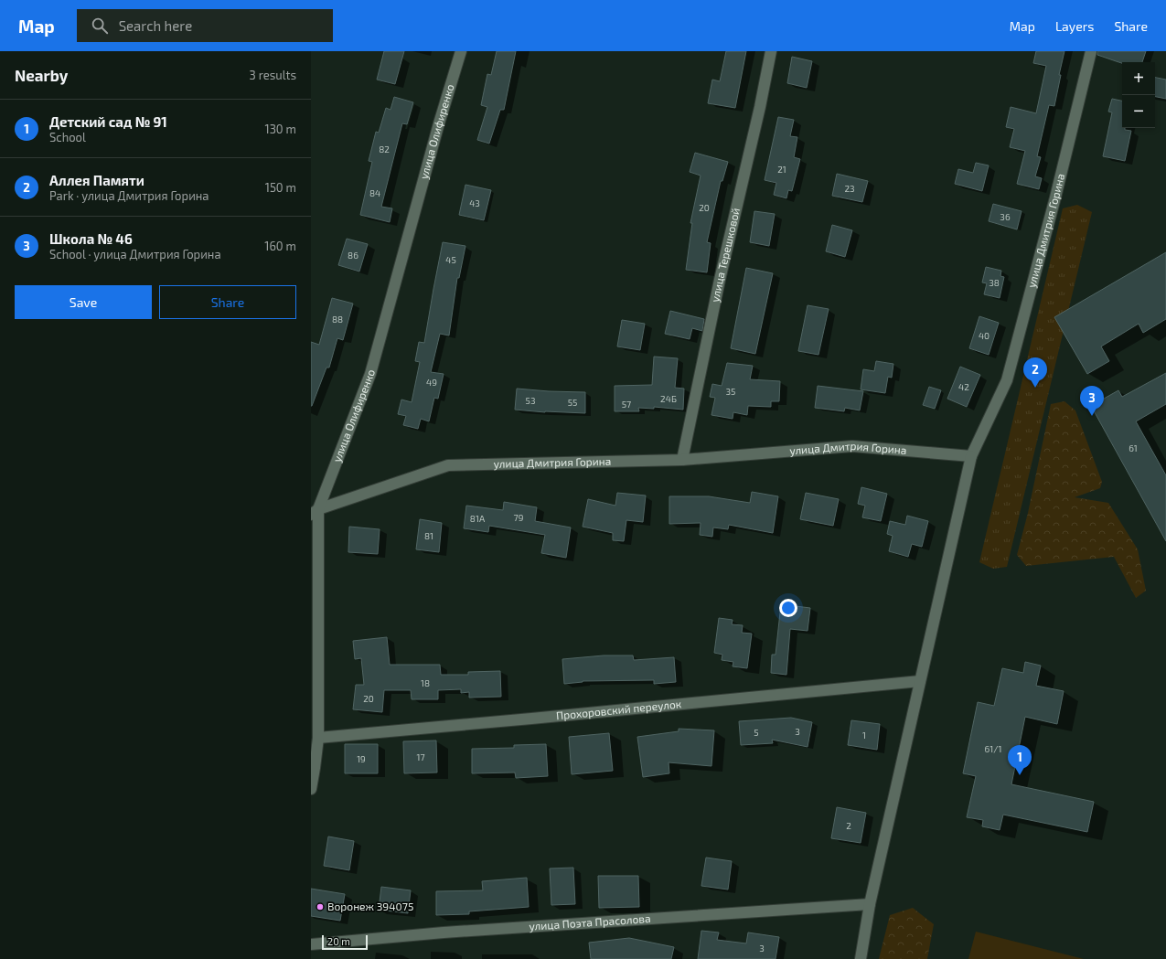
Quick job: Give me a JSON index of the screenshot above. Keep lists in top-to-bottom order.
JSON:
{
  "streets": {
    "street": [
      "улица Олифиренко",
      "улица Дмитрия Горина",
      "улица Терешковой",
      "Прохоровский переулок",
      "улица Поэта Прасолова"
    ]
  },
  "crossings": [
    ["улица Олифиренко", "улица Дмитрия Горина"],
    ["улица Олифиренко", "Прохоровский переулок"],
    ["улица Дмитрия Горина", "улица Терешковой"]
  ],
  "places": ["Воронеж 394075"],
  "house_numbers": [
    "82",
    "21",
    "23",
    "84",
    "43",
    "20",
    "36",
    "86",
    "45",
    "38",
    "88",
    "40",
    "49",
    "42",
    "35",
    "24Б",
    "53",
    "55",
    "57",
    "61",
    "79",
    "81А",
    "81",
    "18",
    "20",
    "3",
    "5",
    "1",
    "61/1",
    "17",
    "19",
    "2",
    "3"
  ],
  "scale_bar": "20 m",
  "page": {
    "header": "Map",
    "search": "Search here",
    "nav": ["Map", "Layers", "Share"],
    "heading": ["Nearby", "3 results"],
    "map_buttons": ["+", "−"],
    "list": [
      {
        "mark": "1",
        "name": "Детский сад № 91",
        "note": "School",
        "value": "130 m"
      },
      {
        "mark": "2",
        "name": "Аллея Памяти",
        "note": "Park · улица Дмитрия Горина",
        "value": "150 m"
      },
      {
        "mark": "3",
        "name": "Школа № 46",
        "note": "School · улица Дмитрия Горина",
        "value": "160 m"
      }
    ],
    "buttons": ["Save", "Share"],
    "pins": ["2", "3", "1"],
    "scale": "20 m"
  }
}
